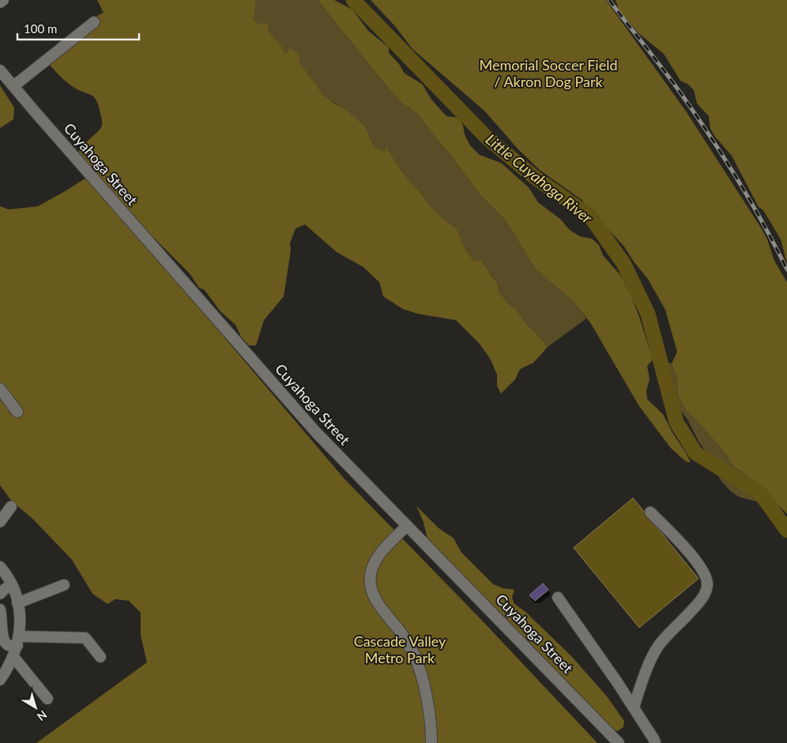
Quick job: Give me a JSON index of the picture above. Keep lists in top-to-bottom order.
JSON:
{
  "streets": {
    "street": ["Cuyahoga Street"]
  },
  "water": ["Little Cuyahoga River"],
  "parks": ["Memorial Soccer Field / Akron Dog Park", "Cascade Valley Metro Park"],
  "scale_bar": "100 m",
  "north": "bottom right"
}
